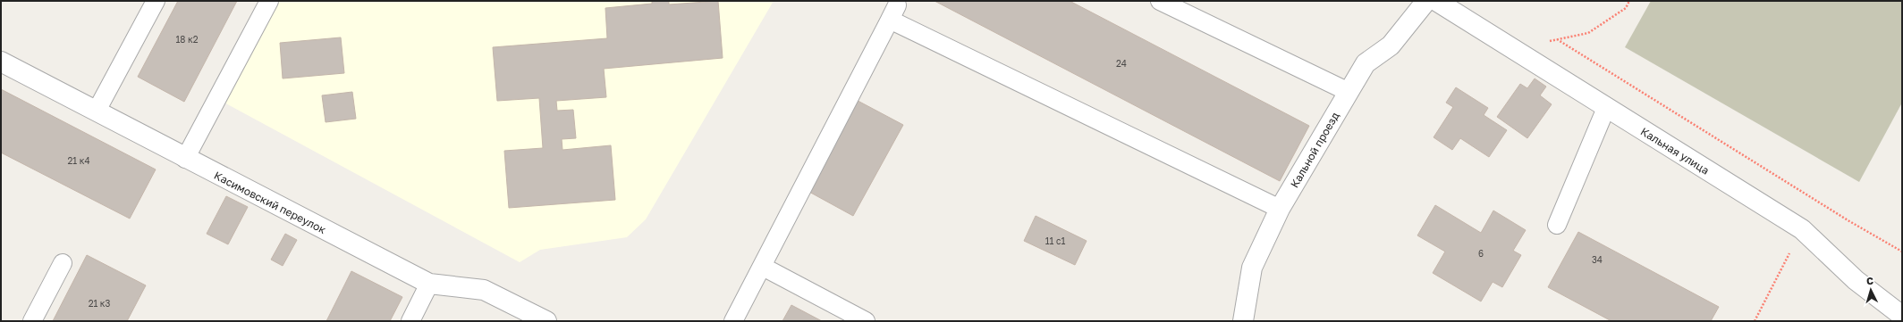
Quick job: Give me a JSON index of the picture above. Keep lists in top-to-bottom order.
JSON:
{
  "streets": {
    "street": ["Кальной проезд", "Кальная улица", "Касимовский переулок"]
  },
  "house_numbers": [
    "18 к2",
    "24",
    "21 к4",
    "11 с1",
    "6",
    "34",
    "21 к3"
  ],
  "north": "top"
}
